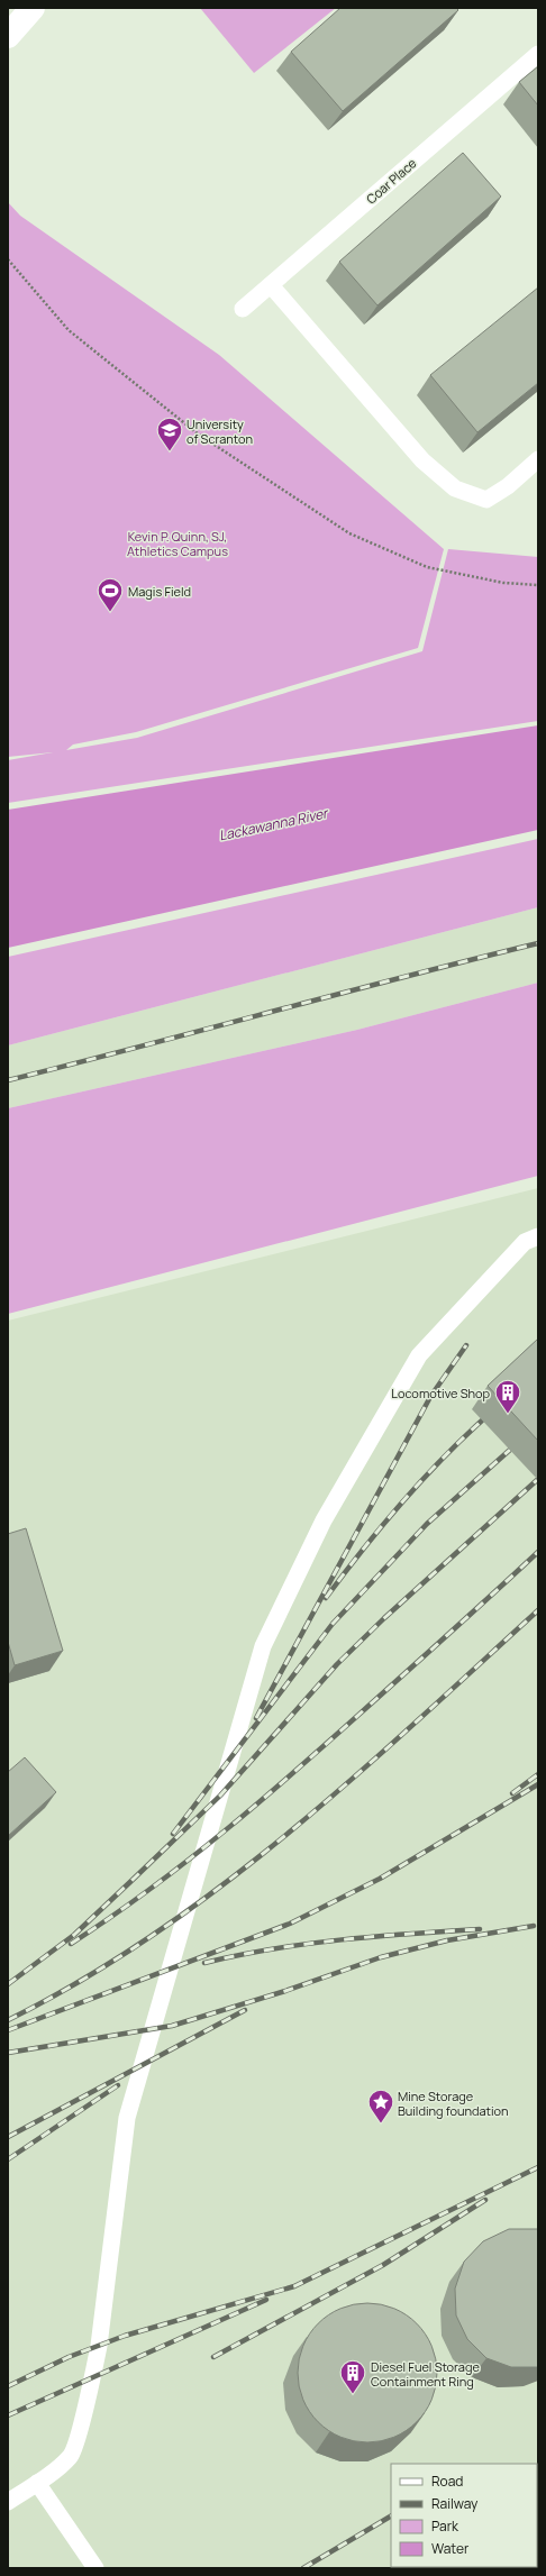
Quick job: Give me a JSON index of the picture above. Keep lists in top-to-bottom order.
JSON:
{
  "streets": {
    "lane": ["Coar Place"]
  },
  "water": ["Lackawanna River"],
  "parks": ["Kevin P. Quinn, SJ, Athletics Campus"],
  "places": {
    "school or university": ["University of Scranton"],
    "sports": ["Magis Field"],
    "building": ["Locomotive Shop", "Diesel Fuel Storage Containment Ring"],
    "place": ["Mine Storage Building foundation"]
  },
  "legend": [
    "Road",
    "Railway",
    "Park",
    "Water"
  ]
}
